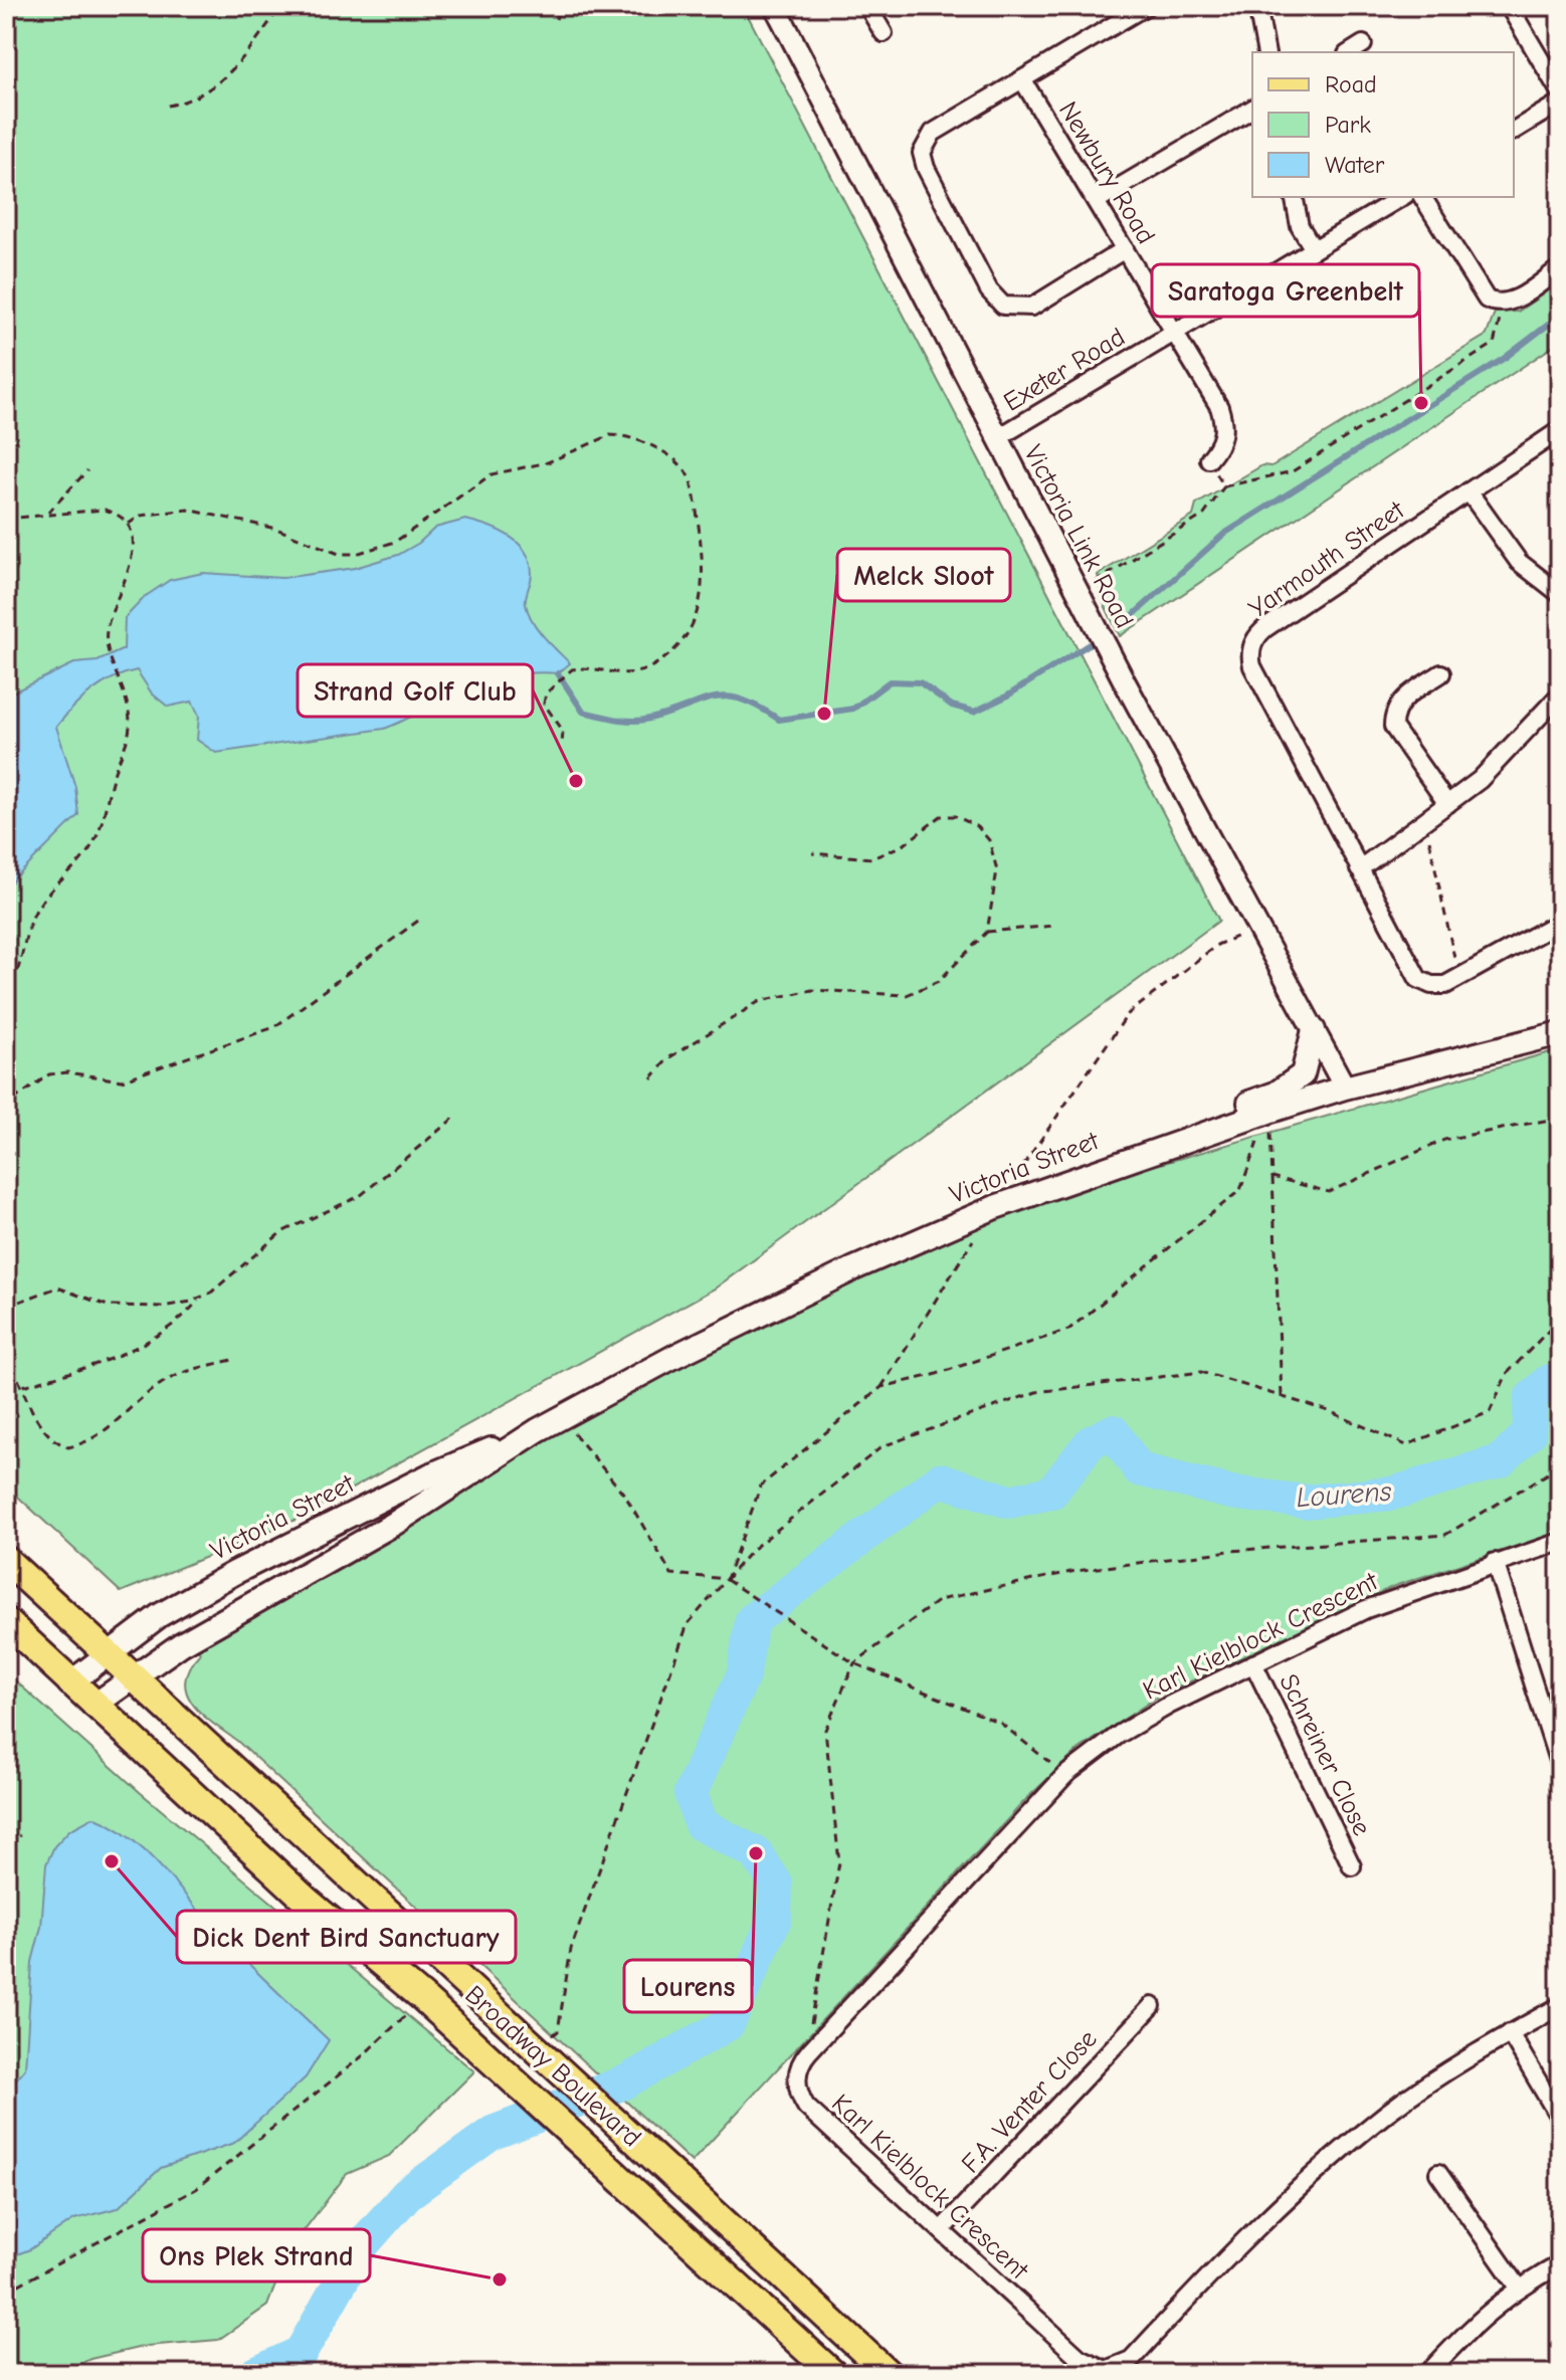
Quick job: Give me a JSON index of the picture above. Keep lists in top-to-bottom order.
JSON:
{
  "streets": {
    "main road": ["Victoria Street", "Broadway Boulevard"],
    "street": [
      "Newbury Road",
      "Exeter Road",
      "Victoria Link Road",
      "Yarmouth Street",
      "Karl Kielblock Crescent",
      "Schreiner Close",
      "F.A. Venter Close"
    ]
  },
  "crossings": [
    ["Newbury Road", "Exeter Road"],
    ["Exeter Road", "Victoria Link Road"],
    ["Victoria Link Road", "Victoria Street"],
    ["Victoria Street", "Broadway Boulevard"],
    ["Karl Kielblock Crescent", "Schreiner Close"],
    ["Karl Kielblock Crescent", "F.A. Venter Close"]
  ],
  "water": ["Lourens"],
  "places": [
    "Saratoga Greenbelt",
    "Melck Sloot",
    "Strand Golf Club",
    "Lourens",
    "Dick Dent Bird Sanctuary",
    "Ons Plek Strand"
  ],
  "legend": ["Road", "Park", "Water"]
}
